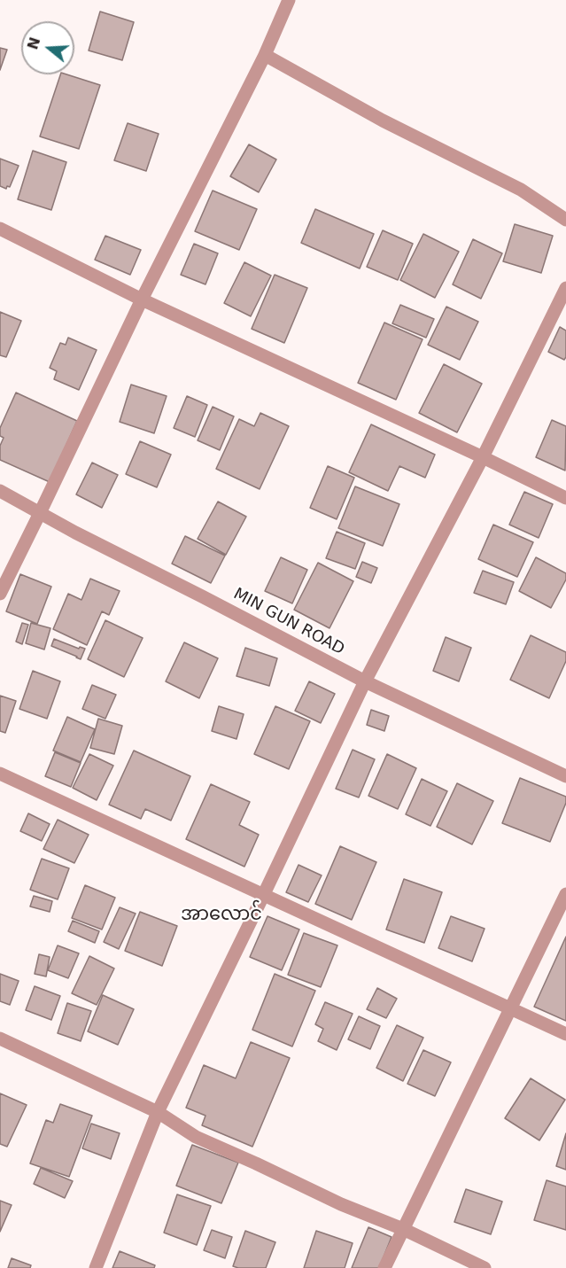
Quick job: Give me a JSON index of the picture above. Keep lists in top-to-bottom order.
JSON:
{
  "streets": {
    "street": ["MIN GUN ROAD"]
  },
  "districts": ["အာလောင်"],
  "north": "left"
}
